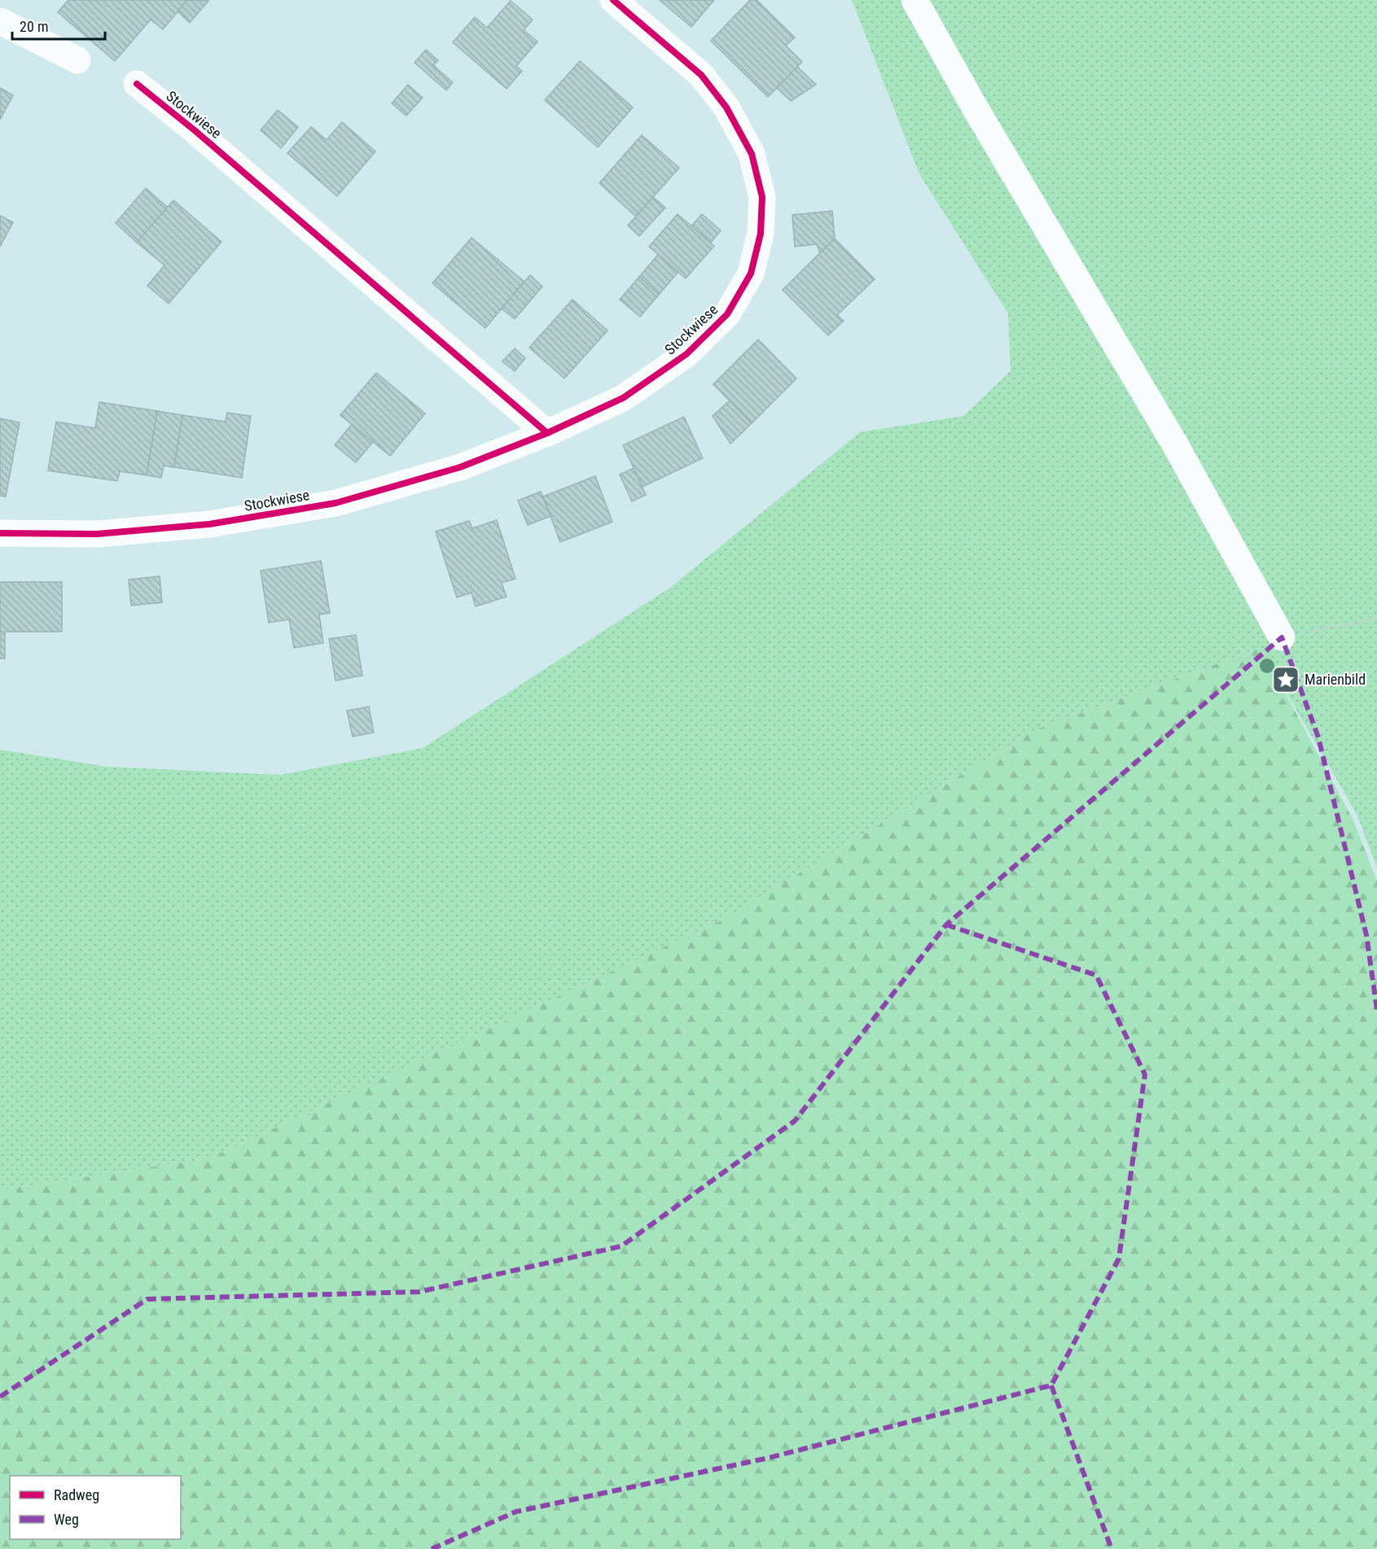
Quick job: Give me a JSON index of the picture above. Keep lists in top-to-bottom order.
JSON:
{
  "streets": {
    "street": ["Stockwiese"]
  },
  "places": {
    "place": ["Marienbild"]
  },
  "legend": ["Radweg", "Weg"],
  "scale_bar": "20 m"
}
